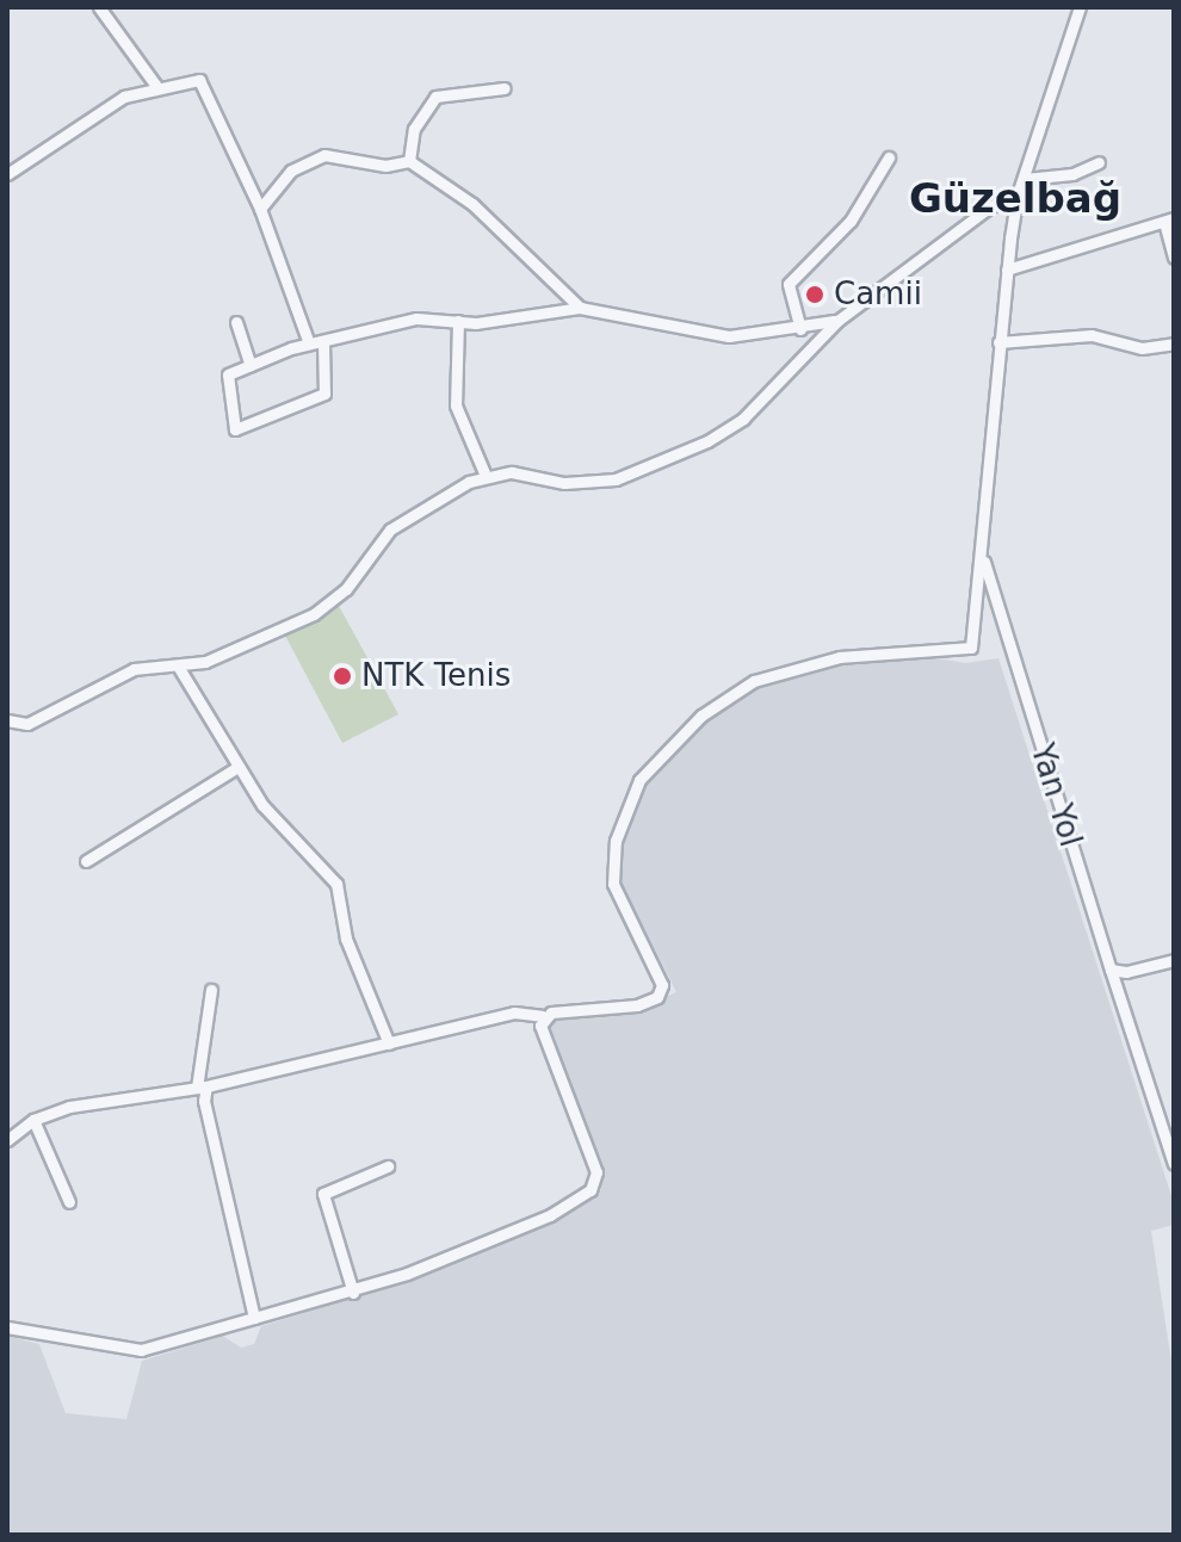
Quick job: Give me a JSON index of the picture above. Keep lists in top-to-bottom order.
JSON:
{
  "streets": {
    "street": ["Yan Yol"]
  },
  "districts": ["Güzelbağ"],
  "places": ["Camii", "NTK Tenis"]
}
